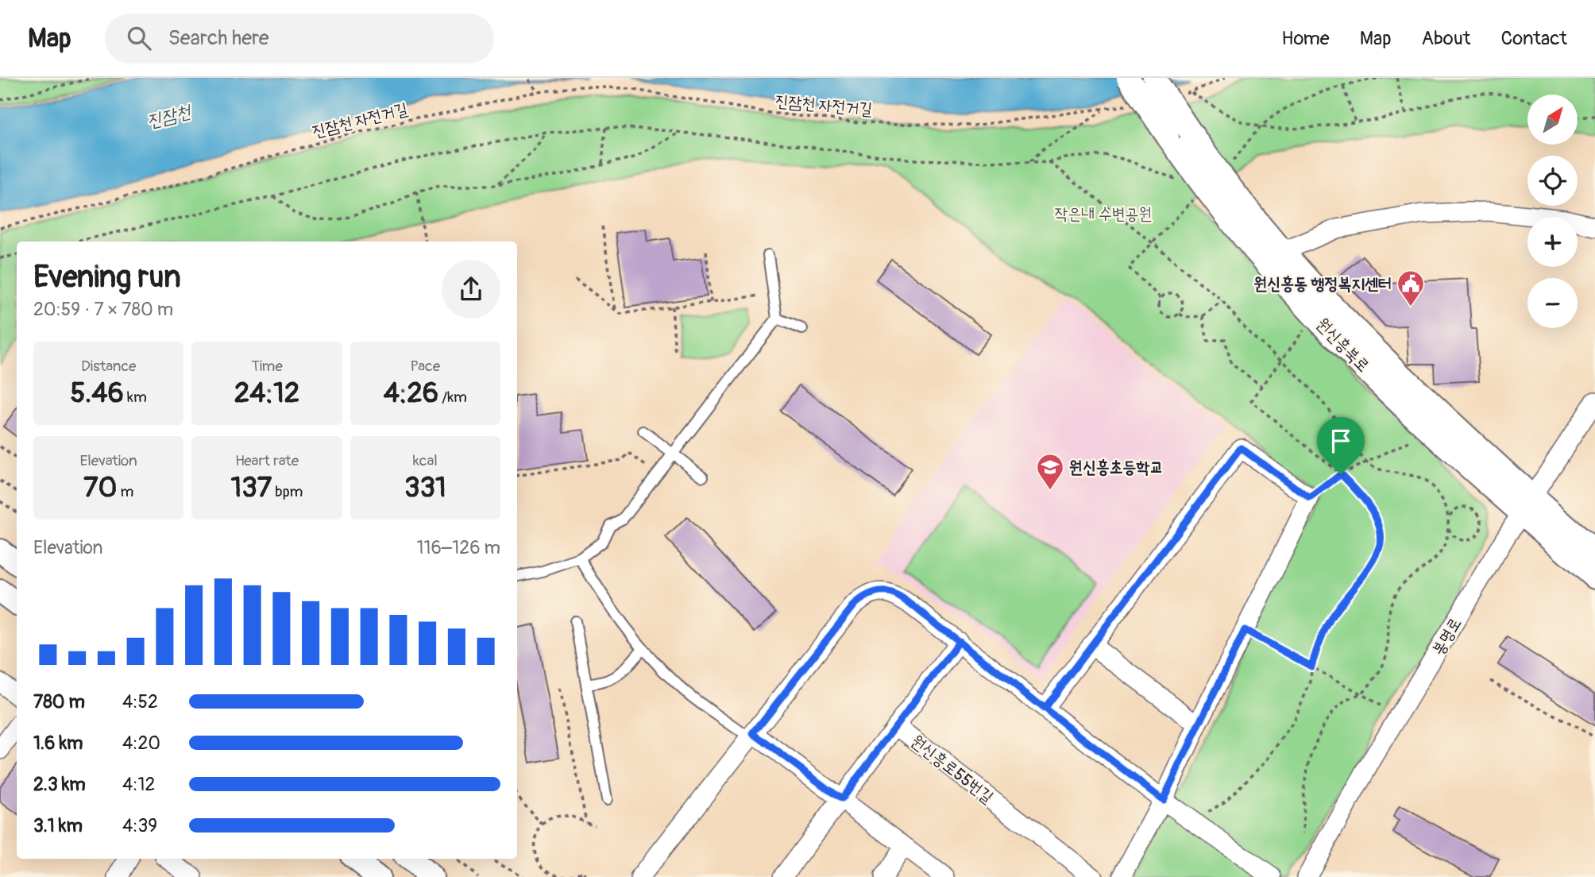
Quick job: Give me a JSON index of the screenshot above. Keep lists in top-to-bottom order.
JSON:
{
  "streets": {
    "street": ["원신흥북로", "봉명로", "원신흥로55번길"],
    "path": ["진잠천 자전거길"]
  },
  "crossings": [
    ["원신흥북로", "봉명로"]
  ],
  "water": ["진잠천"],
  "parks": ["작은내 수변공원"],
  "places": {
    "public building": ["원신흥동 행정복지센터"],
    "school or university": ["원신흥초등학교"]
  },
  "north": "top right",
  "page": {
    "header": "Map",
    "search": "Search here",
    "nav": [
      "Home",
      "Map",
      "About",
      "Contact"
    ],
    "map_buttons": ["+", "−"],
    "heading": ["Evening run", "20:59 · 7 × 780 m"],
    "stats": [
      ["Distance", "5.46 km"],
      ["Time", "24:12"],
      ["Pace", "4:26 /km"],
      ["Elevation", "70 m"],
      ["Heart rate", "137 bpm"],
      ["kcal", "331"]
    ],
    "chart": ["Elevation", "116–126 m"],
    "list": [
      {
        "name": "780 m",
        "note": "4:52"
      },
      {
        "name": "1.6 km",
        "note": "4:20"
      },
      {
        "name": "2.3 km",
        "note": "4:12"
      },
      {
        "name": "3.1 km",
        "note": "4:39"
      }
    ]
  }
}
